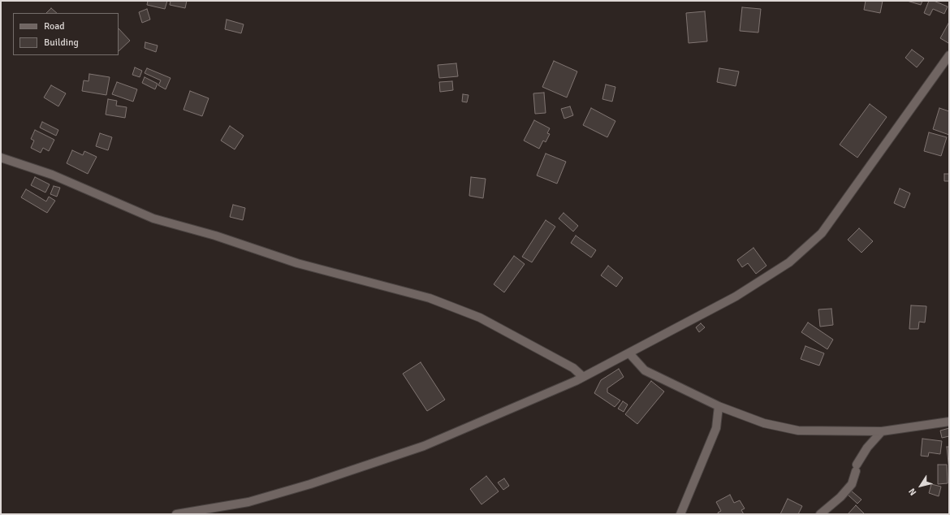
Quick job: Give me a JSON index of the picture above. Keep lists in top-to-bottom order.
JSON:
{
  "legend": ["Road", "Building"],
  "north": "bottom left"
}
